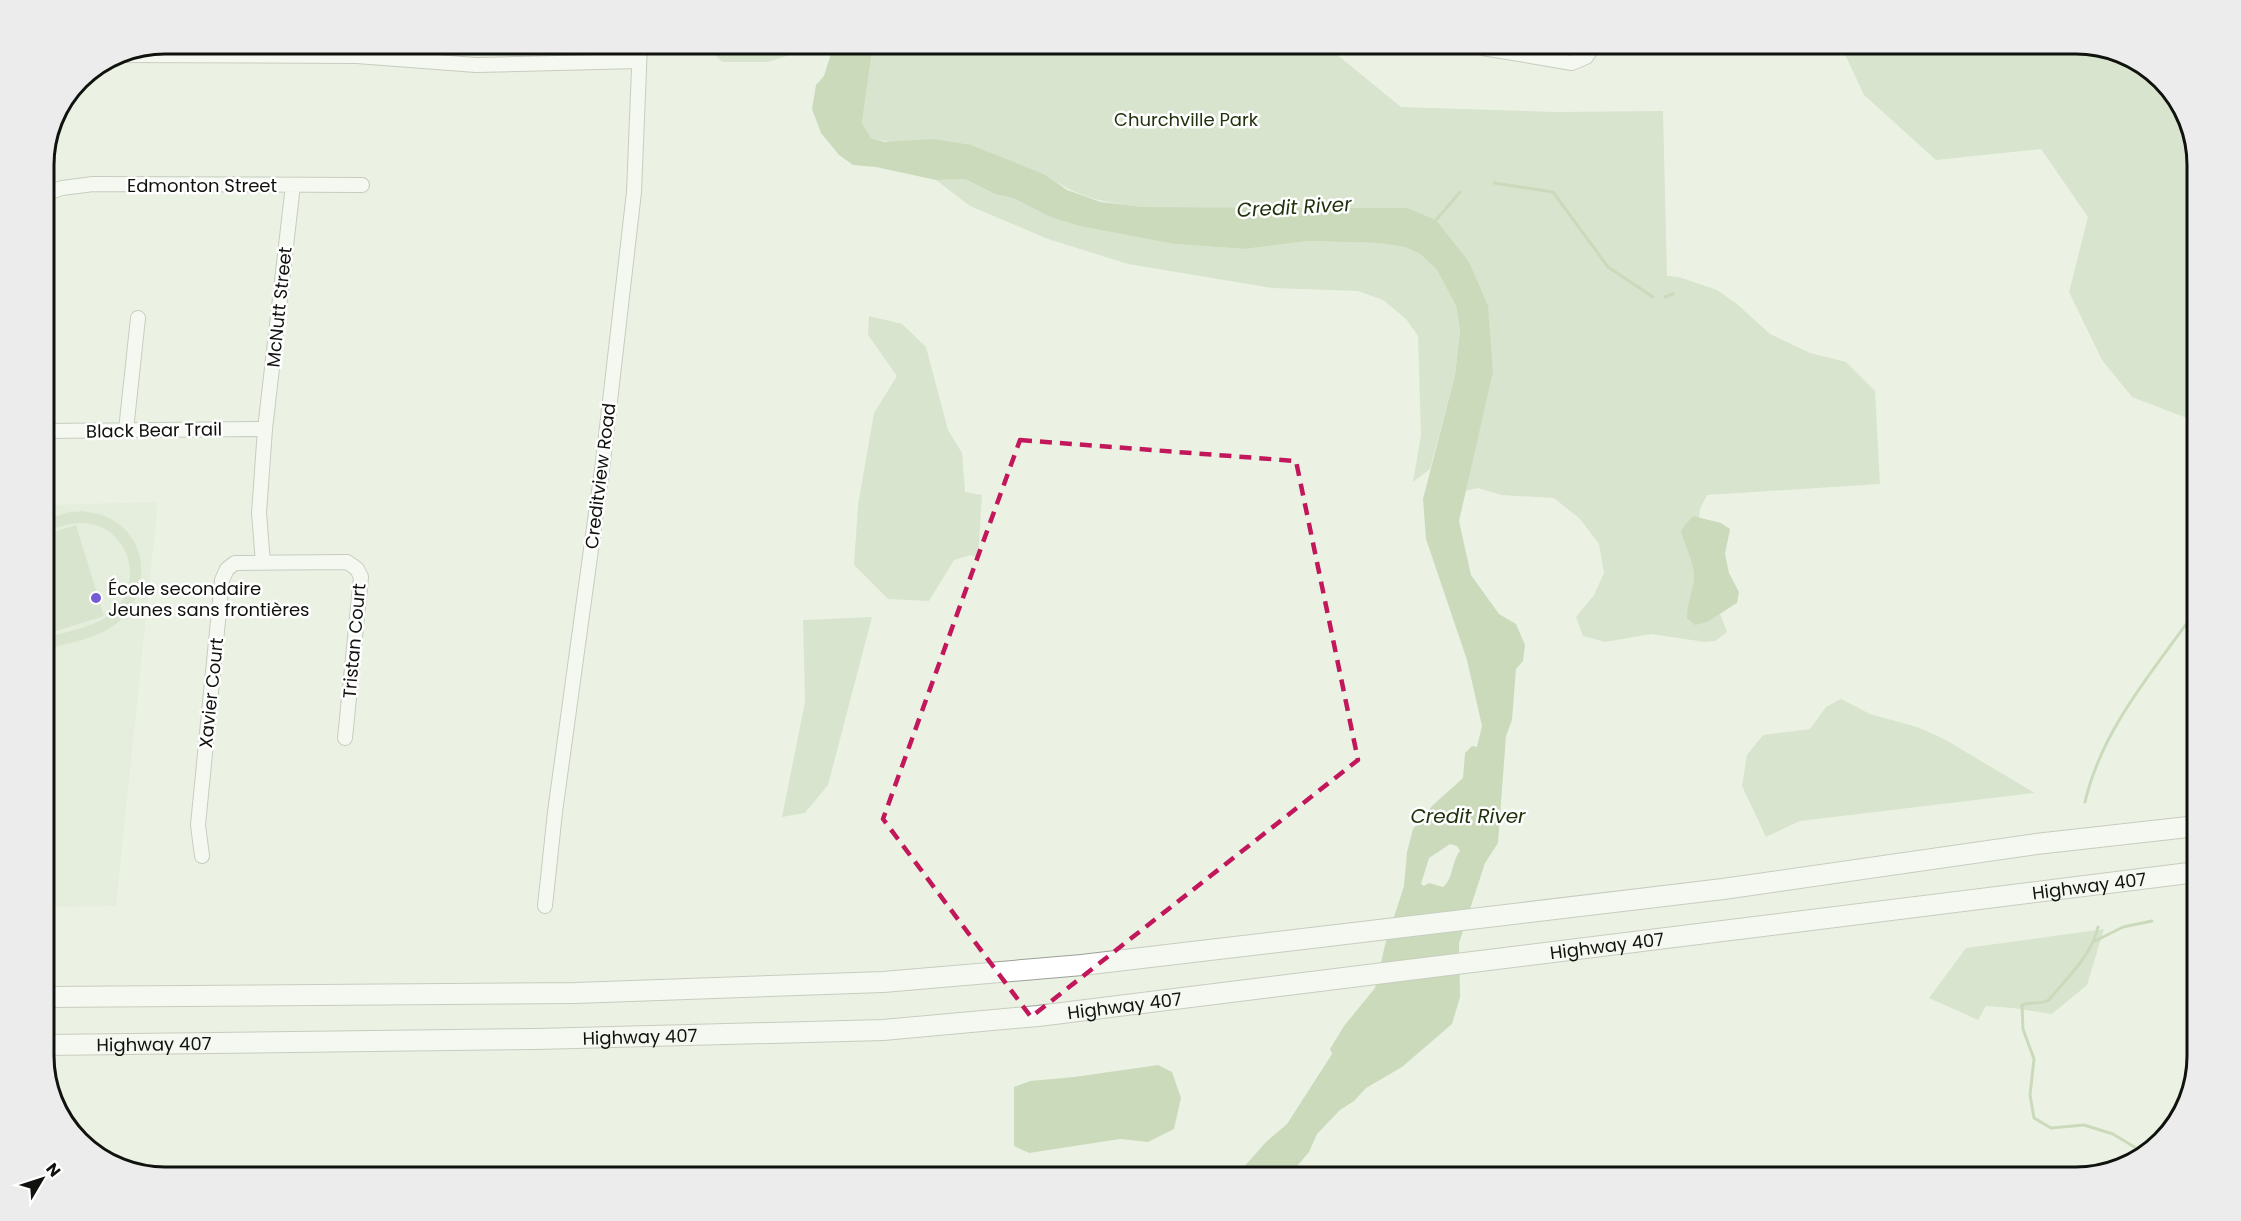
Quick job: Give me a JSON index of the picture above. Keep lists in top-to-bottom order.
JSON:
{
  "streets": {
    "highway": ["Highway 407"],
    "street": [
      "Edmonton Street",
      "McNutt Street",
      "Black Bear Trail",
      "Creditview Road",
      "Tristan Court",
      "Xavier Court"
    ]
  },
  "crossings": [
    ["Edmonton Street", "McNutt Street"],
    ["McNutt Street", "Black Bear Trail"],
    ["McNutt Street", "Tristan Court"],
    ["McNutt Street", "Xavier Court"],
    ["Tristan Court", "Xavier Court"]
  ],
  "water": ["Credit River"],
  "parks": ["Churchville Park"],
  "places": ["École secondaire Jeunes sans frontières"],
  "north": "top right"
}
